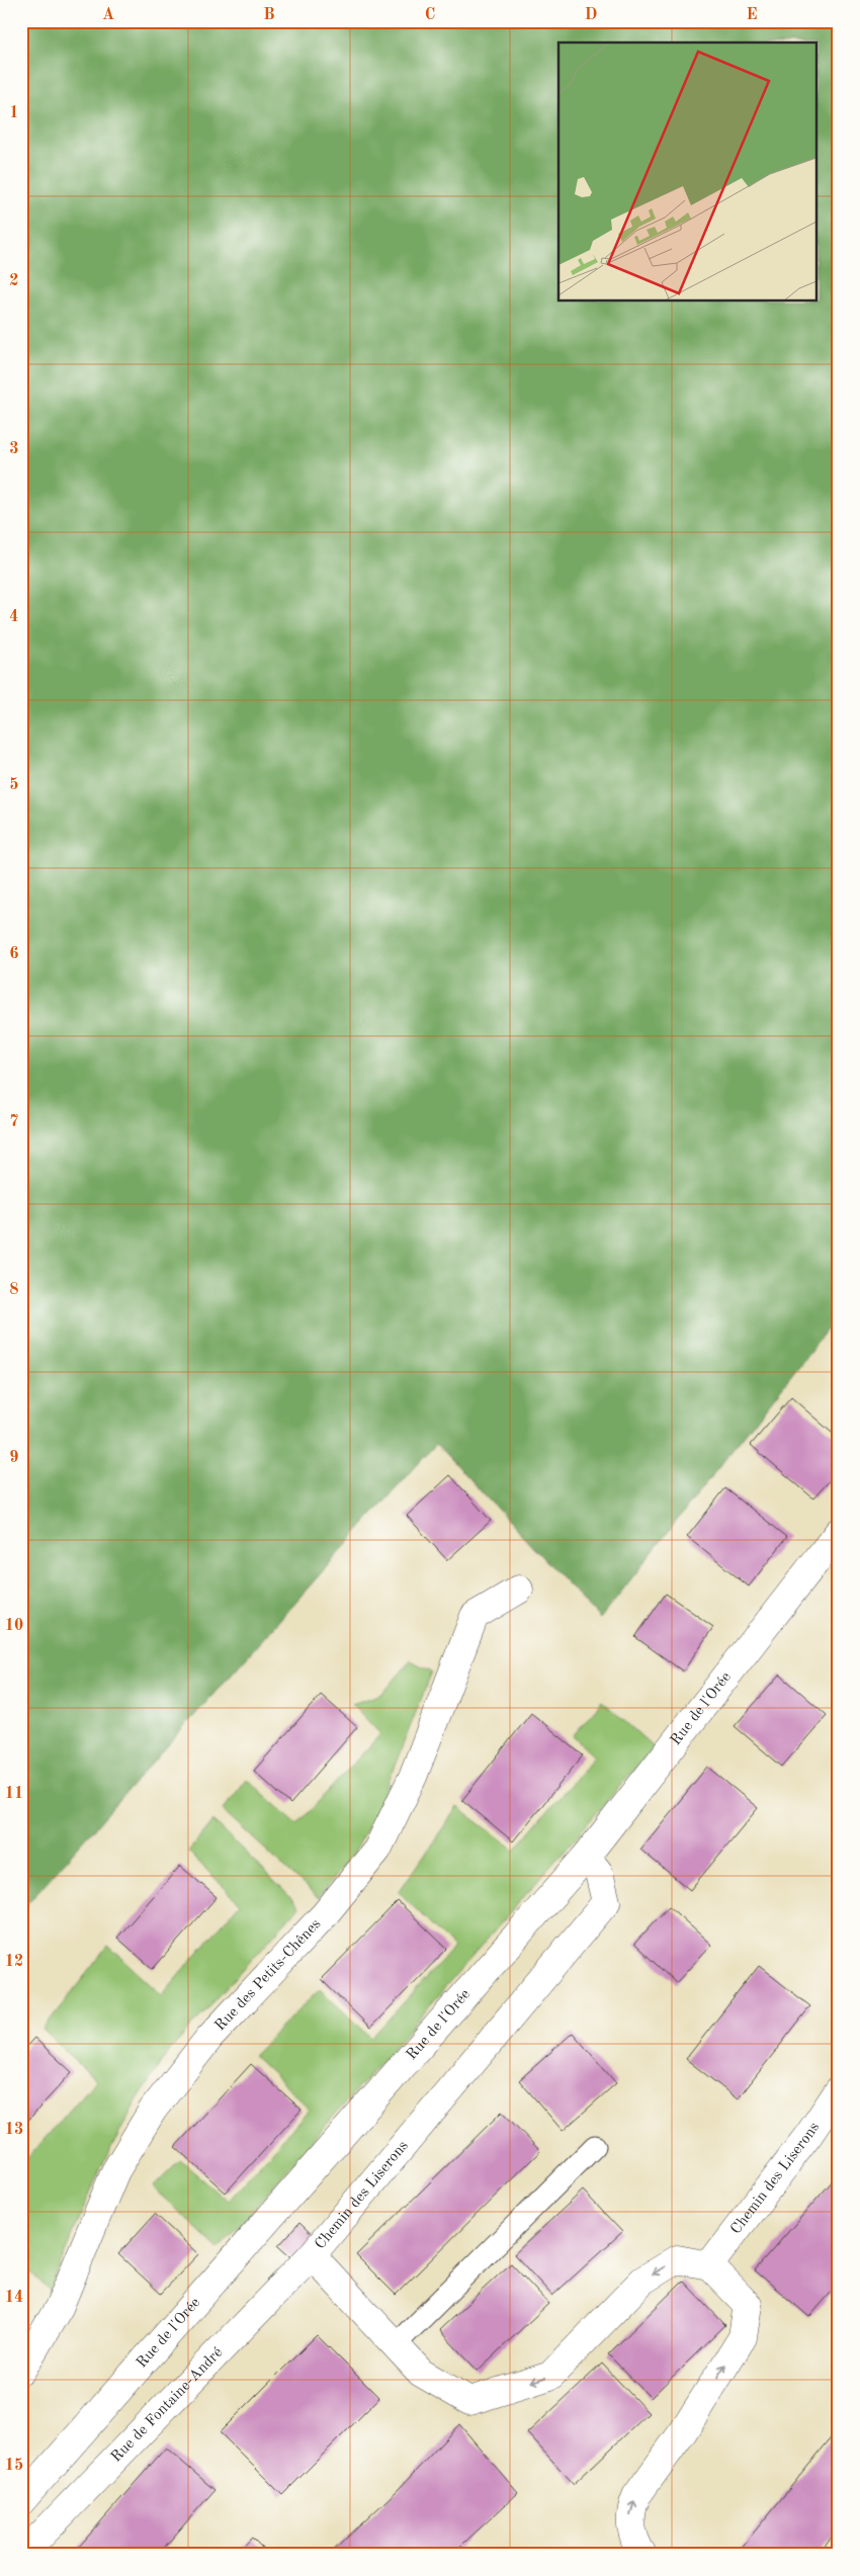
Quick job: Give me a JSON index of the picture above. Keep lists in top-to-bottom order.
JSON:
{
  "streets": {
    "street": [
      "Rue de l'Orée",
      "Rue des Petits-Chênes",
      "Chemin des Liserons",
      "Rue de Fontaine-André"
    ]
  },
  "crossings": [
    ["Rue de l'Orée", "Chemin des Liserons"],
    ["Chemin des Liserons", "Rue de Fontaine-André"]
  ],
  "grid": {
    "columns": [
      "A",
      "B",
      "C",
      "D",
      "E"
    ],
    "rows": [
      "1",
      "2",
      "3",
      "4",
      "5",
      "6",
      "7",
      "8",
      "9",
      "10",
      "11",
      "12",
      "13",
      "14",
      "15"
    ]
  }
}
